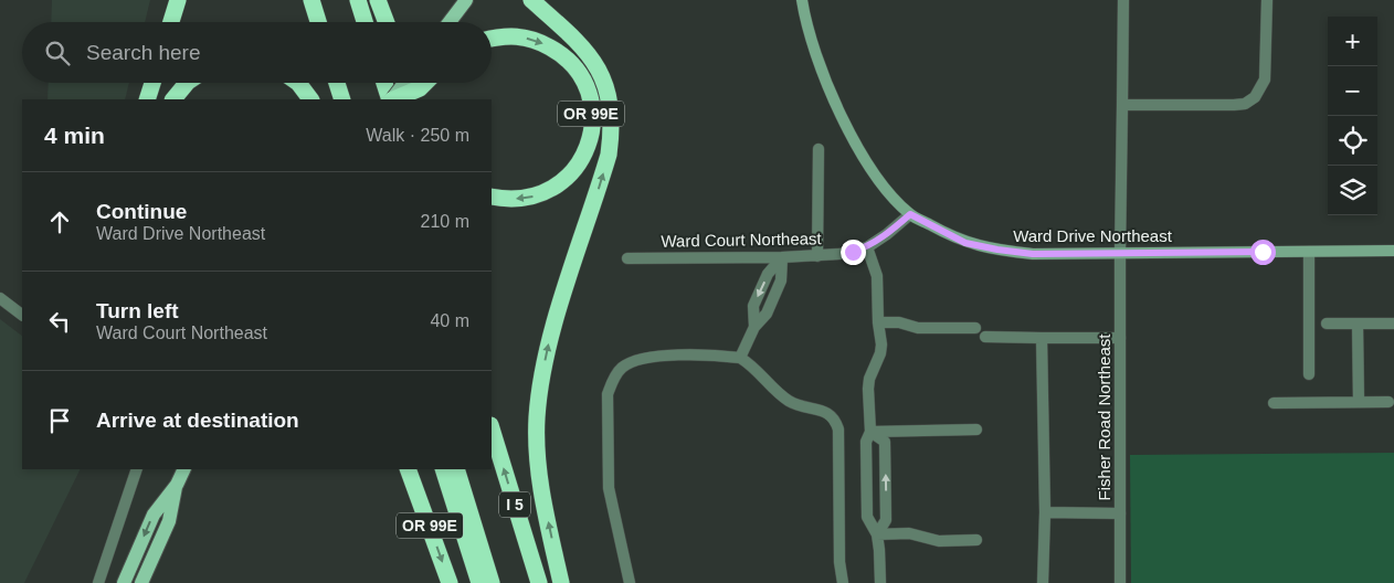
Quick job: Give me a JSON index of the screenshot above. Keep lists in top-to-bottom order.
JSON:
{
  "streets": {
    "highway": ["OR 99E", "I 5"],
    "main road": ["Ward Drive Northeast"],
    "street": ["Ward Court Northeast", "Fisher Road Northeast"]
  },
  "crossings": [
    ["Ward Drive Northeast", "Ward Court Northeast"],
    ["Ward Drive Northeast", "Fisher Road Northeast"]
  ],
  "page": {
    "map_buttons": ["+", "−"],
    "search": "Search here",
    "heading": ["4 min", "Walk · 250 m"],
    "list": [
      ["Continue", "Ward Drive Northeast", "210 m"],
      ["Turn left", "Ward Court Northeast", "40 m"],
      "Arrive at destination"
    ]
  }
}
